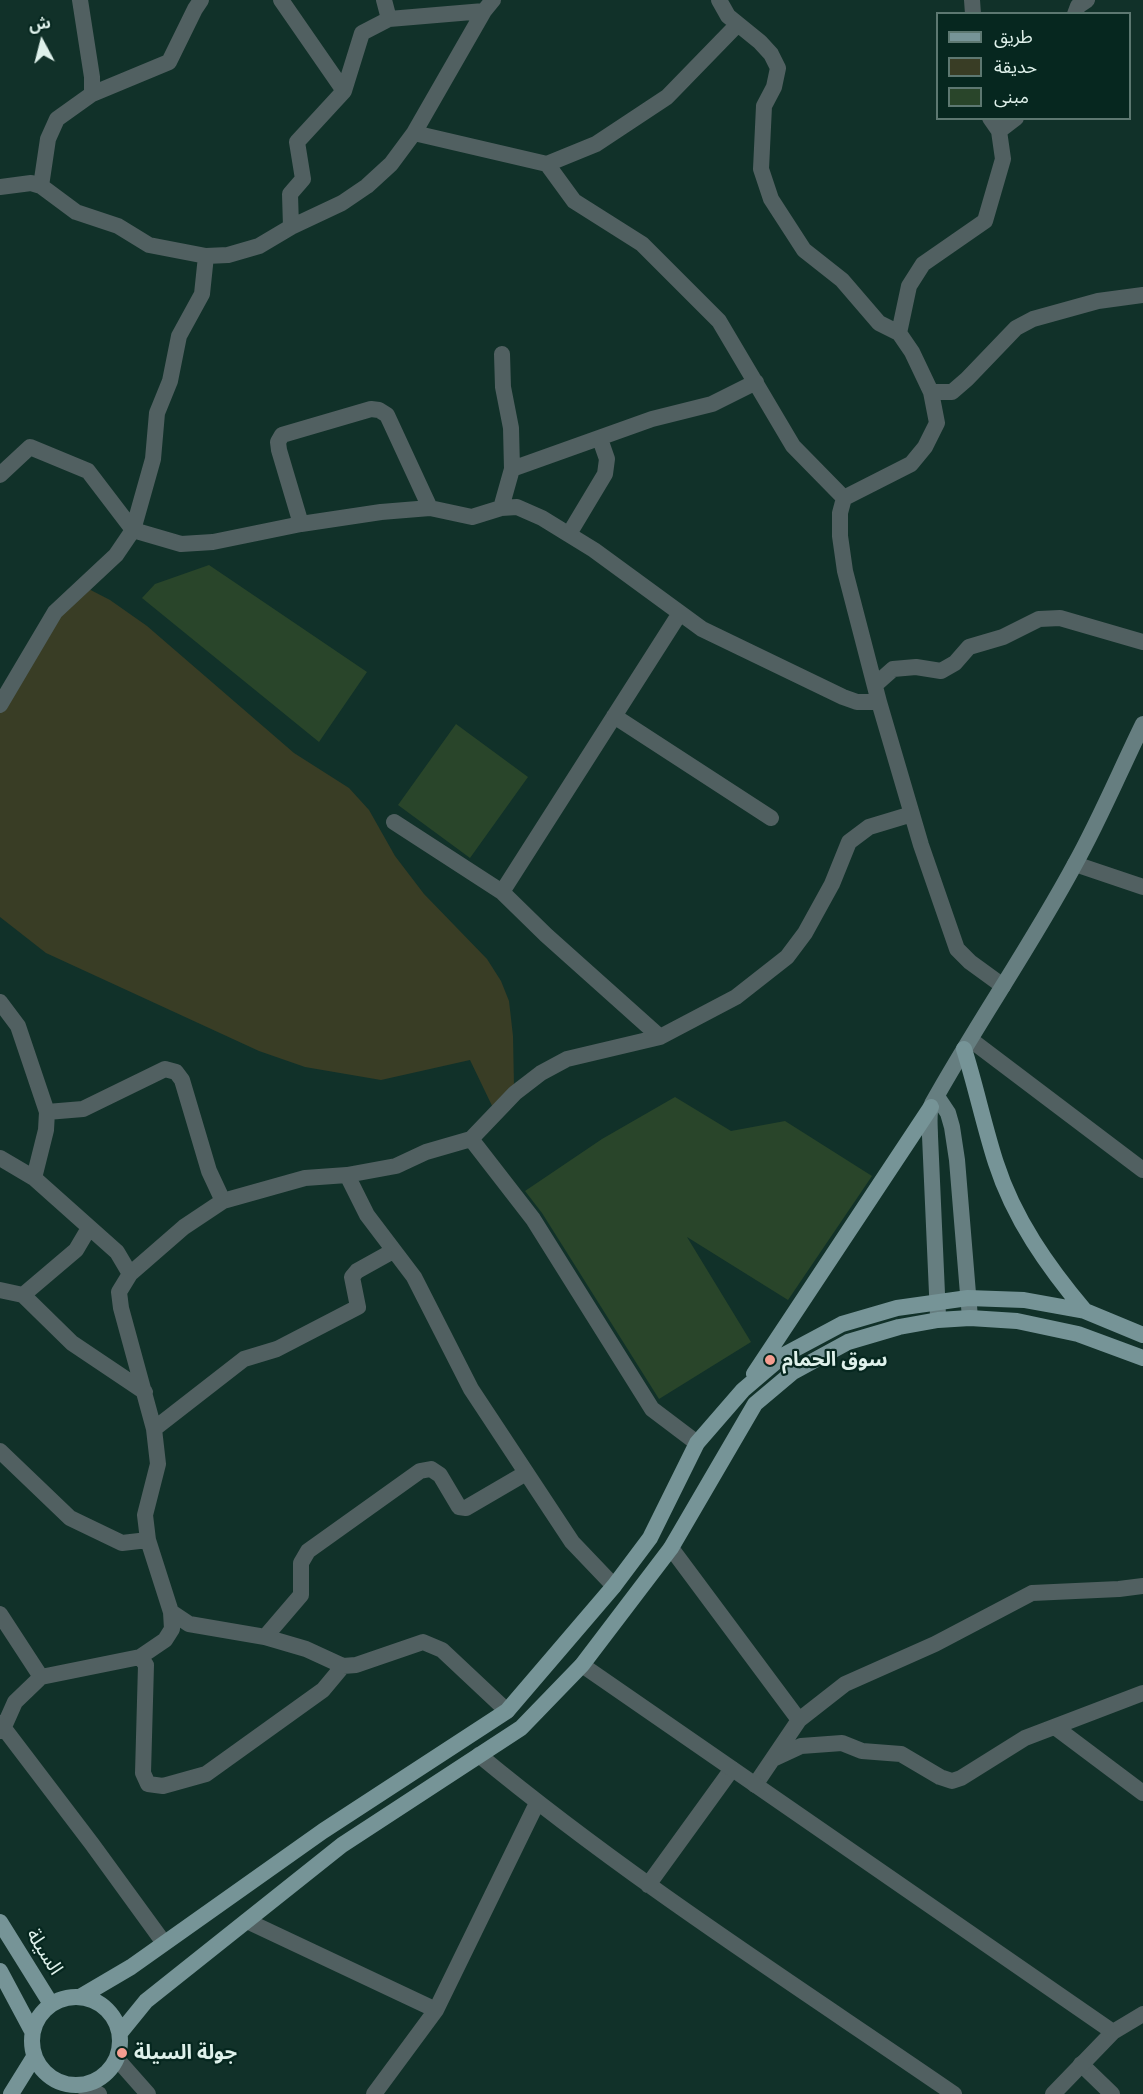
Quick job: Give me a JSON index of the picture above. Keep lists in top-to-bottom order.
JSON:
{
  "streets": {
    "main road": ["السيلة"]
  },
  "places": ["سوق الحمام", "جولة السيلة"],
  "legend": ["طريق", "حديقة", "مبنى"],
  "north": "top"
}
